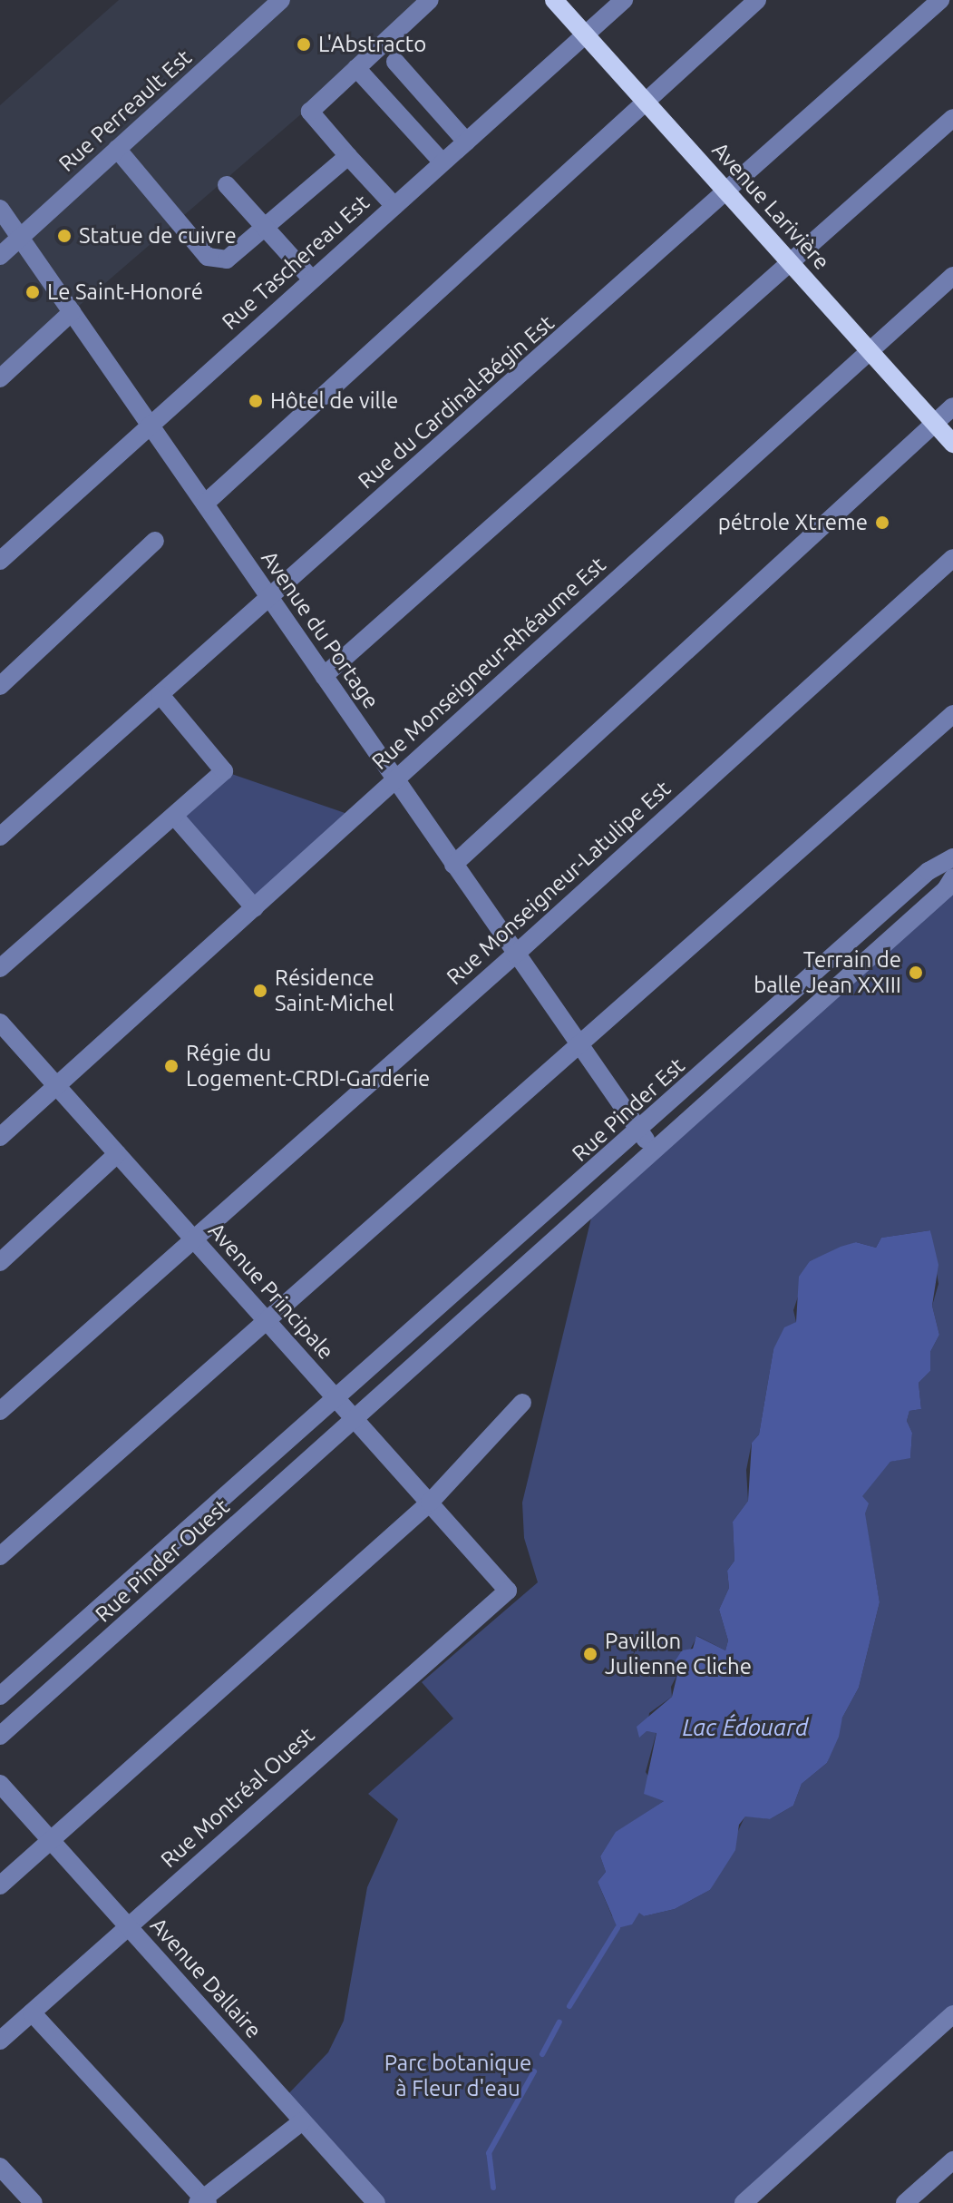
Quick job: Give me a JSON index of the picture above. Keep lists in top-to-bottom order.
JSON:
{
  "streets": {
    "main road": ["Avenue Larivière"],
    "street": [
      "Rue Perreault Est",
      "Rue Taschereau Est",
      "Rue du Cardinal-Bégin Est",
      "Avenue du Portage",
      "Rue Monseigneur-Rhéaume Est",
      "Rue Monseigneur-Latulipe Est",
      "Rue Pinder Est",
      "Avenue Principale",
      "Rue Pinder Ouest",
      "Rue Montréal Ouest",
      "Avenue Dallaire"
    ]
  },
  "crossings": [
    ["Rue Perreault Est", "Avenue du Portage"],
    ["Avenue Larivière", "Rue Taschereau Est"],
    ["Avenue Larivière", "Rue du Cardinal-Bégin Est"],
    ["Avenue Larivière", "Rue Monseigneur-Rhéaume Est"],
    ["Rue Taschereau Est", "Avenue du Portage"],
    ["Rue du Cardinal-Bégin Est", "Avenue du Portage"],
    ["Avenue du Portage", "Rue Monseigneur-Rhéaume Est"],
    ["Avenue du Portage", "Rue Monseigneur-Latulipe Est"],
    ["Avenue du Portage", "Rue Pinder Est"],
    ["Rue Monseigneur-Rhéaume Est", "Avenue Principale"],
    ["Rue Monseigneur-Latulipe Est", "Avenue Principale"],
    ["Rue Pinder Est", "Avenue Principale"],
    ["Rue Pinder Est", "Rue Pinder Ouest"],
    ["Avenue Principale", "Rue Pinder Ouest"],
    ["Avenue Principale", "Rue Montréal Ouest"],
    ["Rue Montréal Ouest", "Avenue Dallaire"]
  ],
  "water": ["Lac Édouard"],
  "parks": ["Parc botanique à Fleur d'eau"],
  "places": [
    "L'Abstracto",
    "Statue de cuivre",
    "Le Saint-Honoré",
    "Hôtel de ville",
    "pétrole Xtreme",
    "Terrain de balle Jean XXIII",
    "Résidence Saint-Michel",
    "Régie du Logement-CRDI-Garderie",
    "Pavillon Julienne Cliche"
  ]
}
